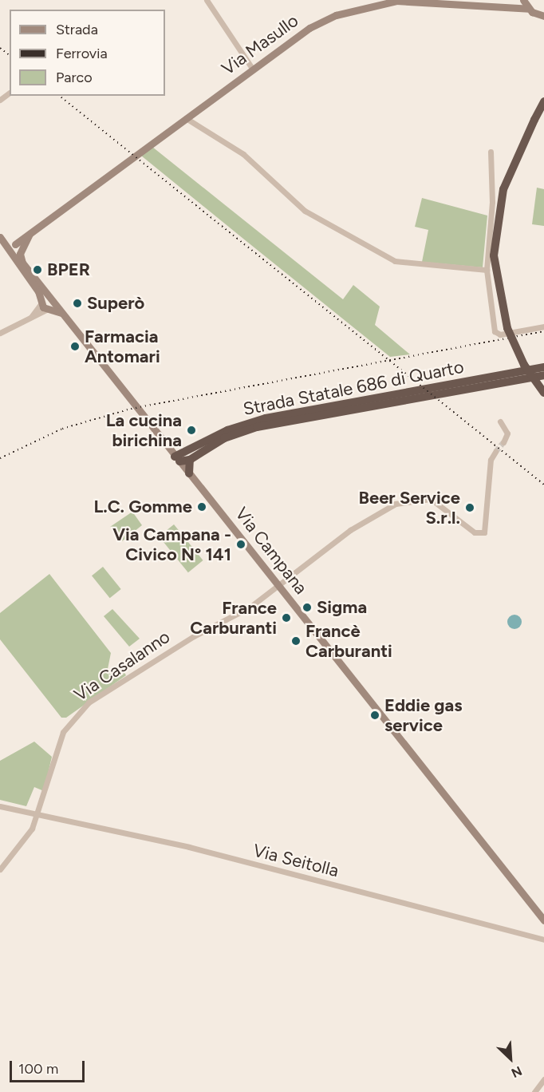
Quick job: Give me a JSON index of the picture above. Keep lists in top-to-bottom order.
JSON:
{
  "streets": {
    "highway": ["Strada Statale 686 di Quarto"],
    "main road": ["Via Masullo", "Via Campana"],
    "street": ["Via Casalanno", "Via Seitolla"]
  },
  "crossings": [
    ["Via Masullo", "Via Campana"],
    ["Strada Statale 686 di Quarto", "Via Campana"],
    ["Via Campana", "Via Casalanno"],
    ["Via Casalanno", "Via Seitolla"]
  ],
  "places": [
    "BPER",
    "Superò",
    "Farmacia Antomari",
    "La cucina birichina",
    "L.C. Gomme",
    "Beer Service S.r.l.",
    "Via Campana - Civico N° 141",
    "Sigma",
    "France Carburanti",
    "Francè Carburanti",
    "Eddie gas service"
  ],
  "legend": ["Strada", "Ferrovia", "Parco"],
  "scale_bar": "100 m",
  "north": "bottom right"
}
